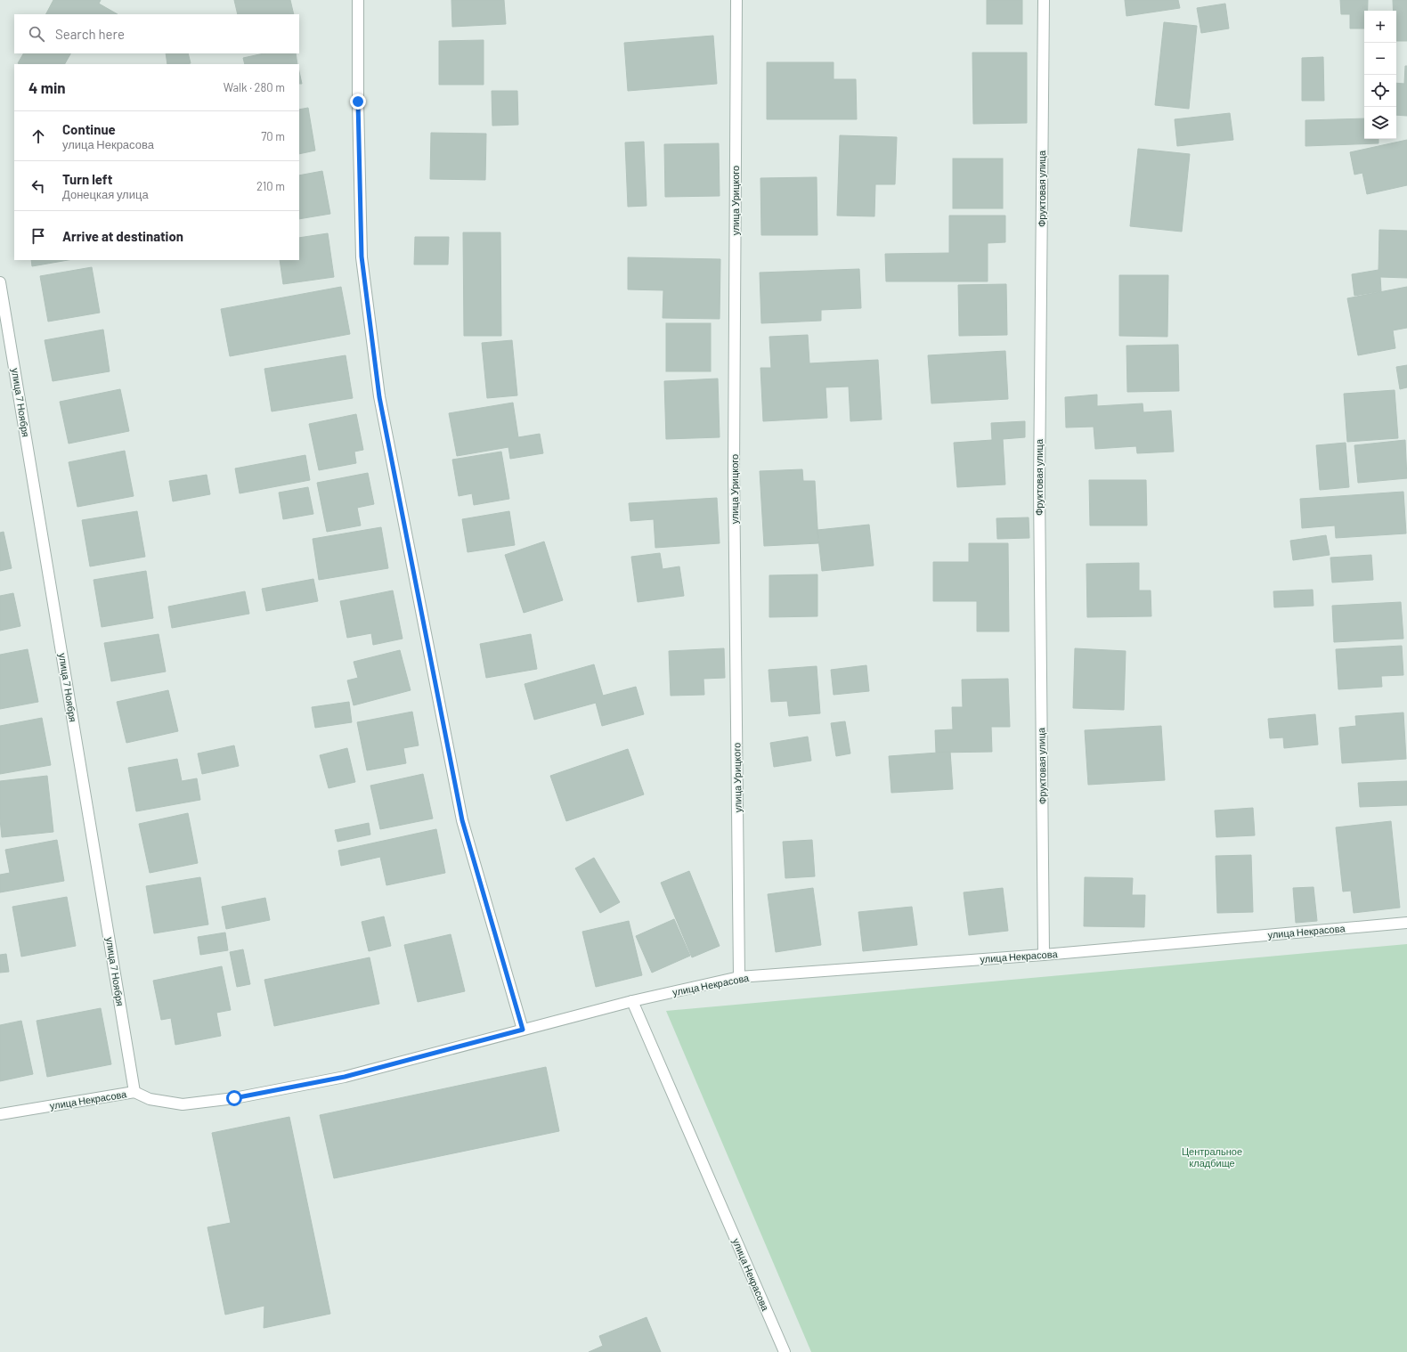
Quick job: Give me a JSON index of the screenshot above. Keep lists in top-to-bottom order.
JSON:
{
  "streets": {
    "street": [
      "Фруктовая улица",
      "улица Урицкого",
      "улица 7 Ноября",
      "улица Некрасова"
    ]
  },
  "crossings": [
    ["Фруктовая улица", "улица Некрасова"],
    ["улица Урицкого", "улица Некрасова"],
    ["улица 7 Ноября", "улица Некрасова"]
  ],
  "parks": ["Центральное кладбище"],
  "page": {
    "map_buttons": ["+", "−"],
    "search": "Search here",
    "heading": ["4 min", "Walk · 280 m"],
    "list": [
      ["Continue", "улица Некрасова", "70 m"],
      ["Turn left", "Донецкая улица", "210 m"],
      "Arrive at destination"
    ]
  }
}
